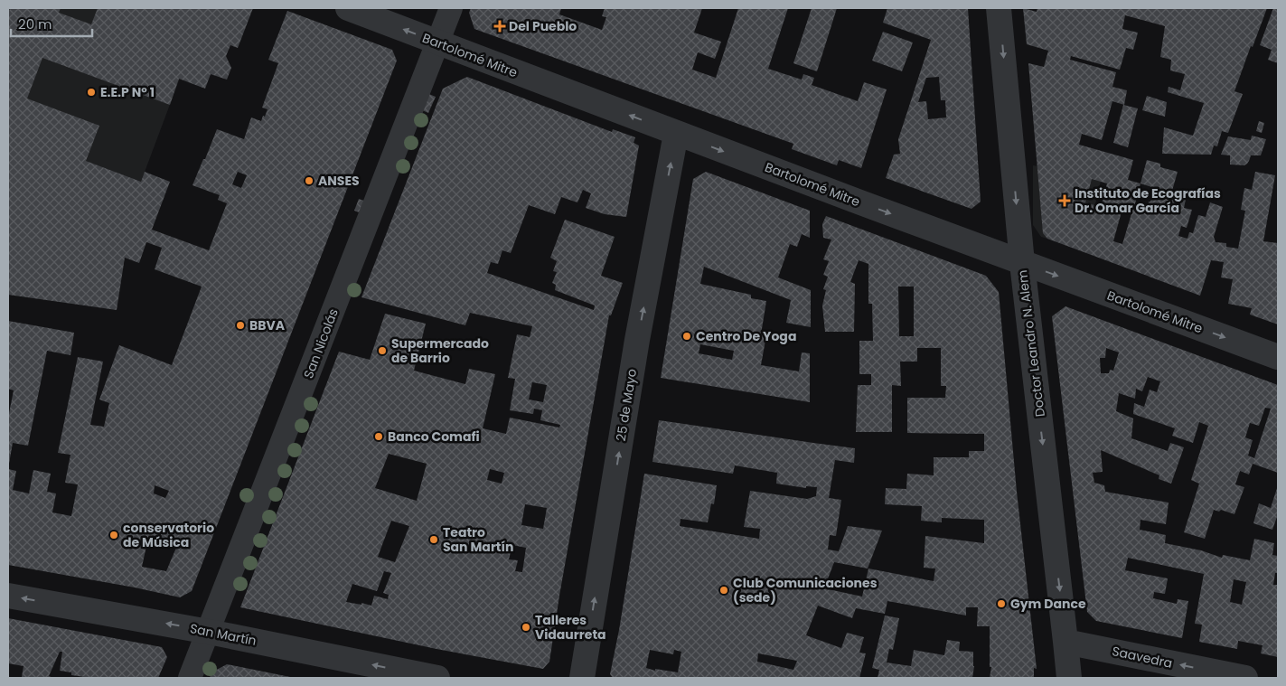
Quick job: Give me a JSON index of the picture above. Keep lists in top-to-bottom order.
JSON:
{
  "streets": {
    "street": [
      "Bartolomé Mitre",
      "San Nicolás",
      "Doctor Leandro N. Alem",
      "25 de Mayo",
      "San Martín",
      "Saavedra"
    ]
  },
  "crossings": [
    ["Bartolomé Mitre", "San Nicolás"],
    ["Bartolomé Mitre", "Doctor Leandro N. Alem"],
    ["Bartolomé Mitre", "25 de Mayo"],
    ["San Nicolás", "San Martín"],
    ["Doctor Leandro N. Alem", "Saavedra"]
  ],
  "one_way": [
    "Doctor Leandro N. Alem",
    "25 de Mayo",
    "San Martín",
    "Saavedra"
  ],
  "places": {
    "health": ["Del Pueblo", "Instituto de Ecografías Dr. Omar García"],
    "other": [
      "E.E.P N° 1",
      "ANSES",
      "BBVA",
      "Centro De Yoga",
      "Supermercado de Barrio",
      "Banco Comafi",
      "conservatorio de Música",
      "Teatro San Martín",
      "Club Comunicaciones (sede)",
      "Gym Dance",
      "Talleres Vidaurreta"
    ]
  },
  "scale_bar": "20 m"
}
